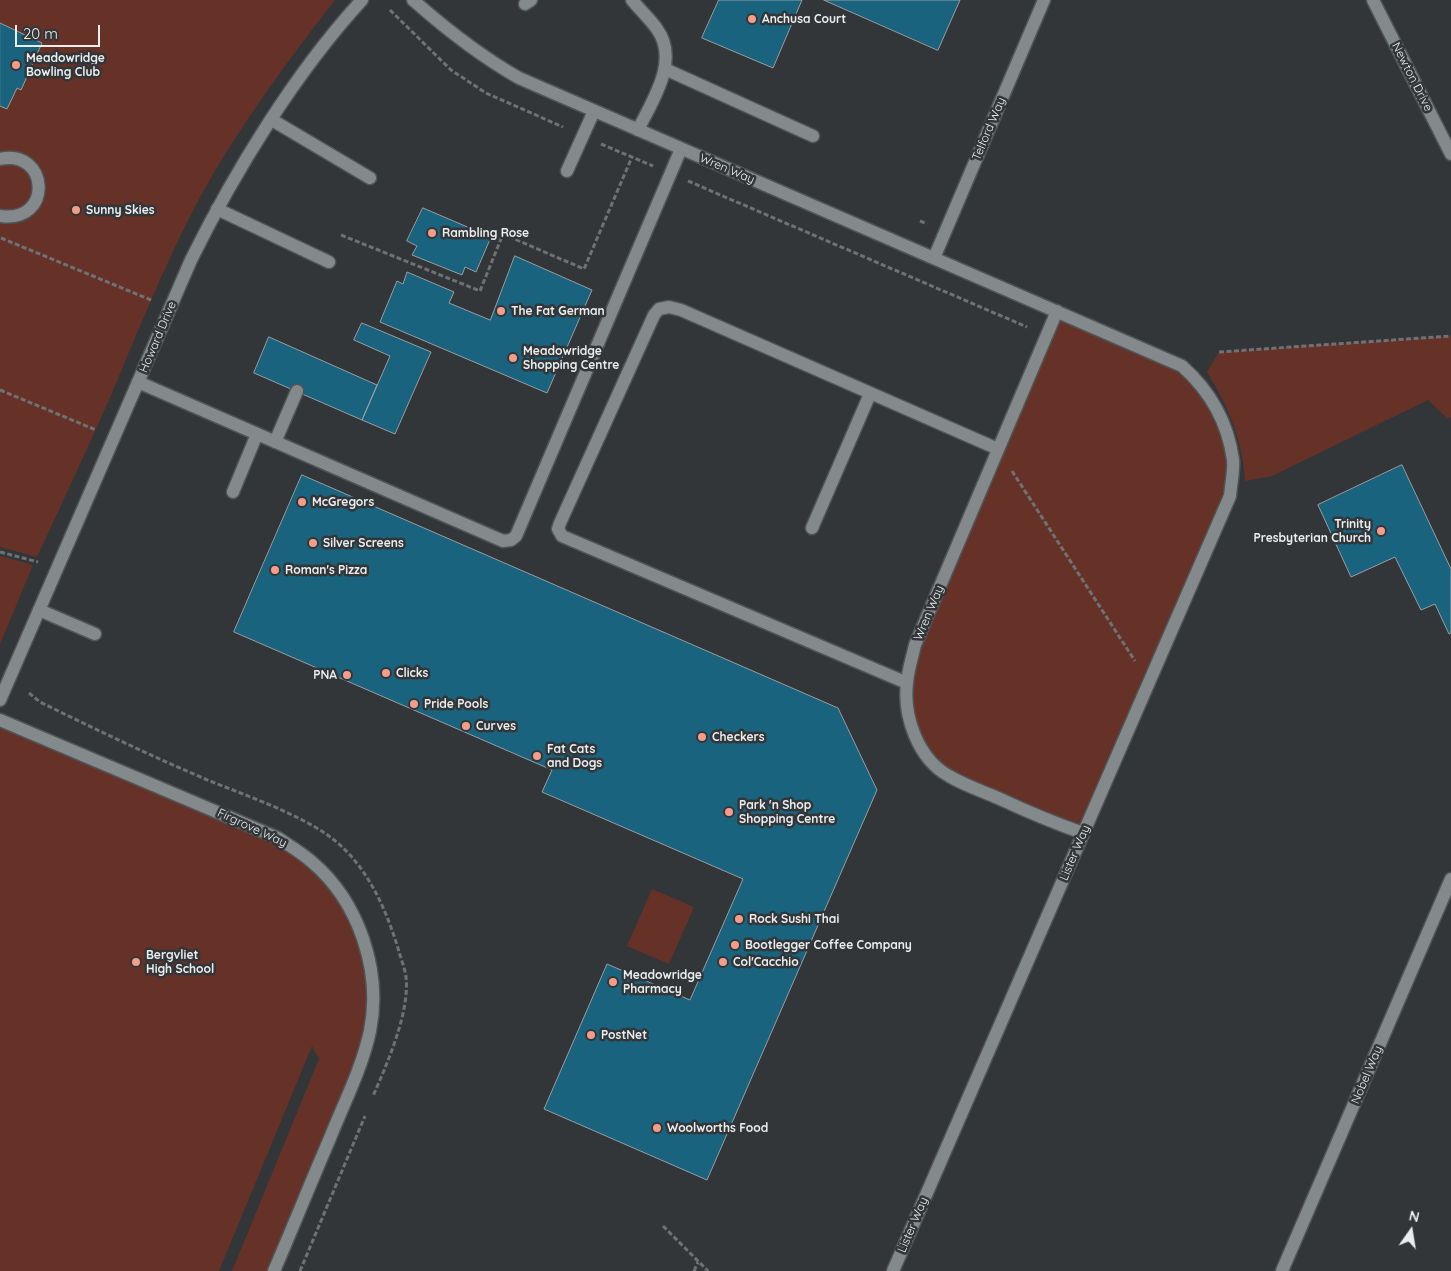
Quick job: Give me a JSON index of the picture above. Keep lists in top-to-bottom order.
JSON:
{
  "streets": {
    "street": [
      "Newton Drive",
      "Telford Way",
      "Wren Way",
      "Howard Drive",
      "Firgrove Way",
      "Lister Way",
      "Nobel Way"
    ]
  },
  "crossings": [
    ["Telford Way", "Wren Way"],
    ["Wren Way", "Lister Way"]
  ],
  "places": [
    "Anchusa Court",
    "Meadowridge Bowling Club",
    "Sunny Skies",
    "Rambling Rose",
    "The Fat German",
    "Meadowridge Shopping Centre",
    "McGregors",
    "Trinity Presbyterian Church",
    "Silver Screens",
    "Roman's Pizza",
    "Clicks",
    "PNA",
    "Pride Pools",
    "Curves",
    "Checkers",
    "Fat Cats and Dogs",
    "Park 'n Shop Shopping Centre",
    "Rock Sushi Thai",
    "Bootlegger Coffee Company",
    "Bergvliet High School",
    "Col'Cacchio",
    "Meadowridge Pharmacy",
    "PostNet",
    "Woolworths Food"
  ],
  "scale_bar": "20 m",
  "north": "top"
}
